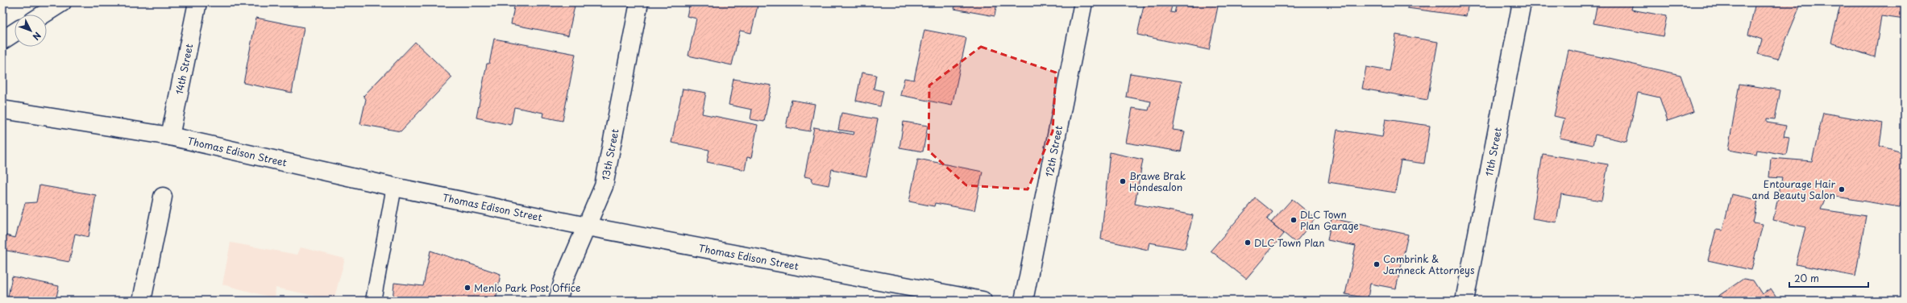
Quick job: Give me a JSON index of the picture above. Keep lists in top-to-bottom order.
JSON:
{
  "streets": {
    "street": [
      "14th Street",
      "Thomas Edison Street",
      "12th Street",
      "11th Street",
      "13th Street"
    ]
  },
  "crossings": [
    ["14th Street", "Thomas Edison Street"],
    ["Thomas Edison Street", "13th Street"]
  ],
  "places": [
    "Brawe Brak Hondesalon",
    "Entourage Hair and Beauty Salon",
    "DLC Town Plan Garage",
    "DLC Town Plan",
    "Combrink & Jamneck Attorneys",
    "Menlo Park Post Office"
  ],
  "scale_bar": "20 m",
  "north": "bottom right"
}
